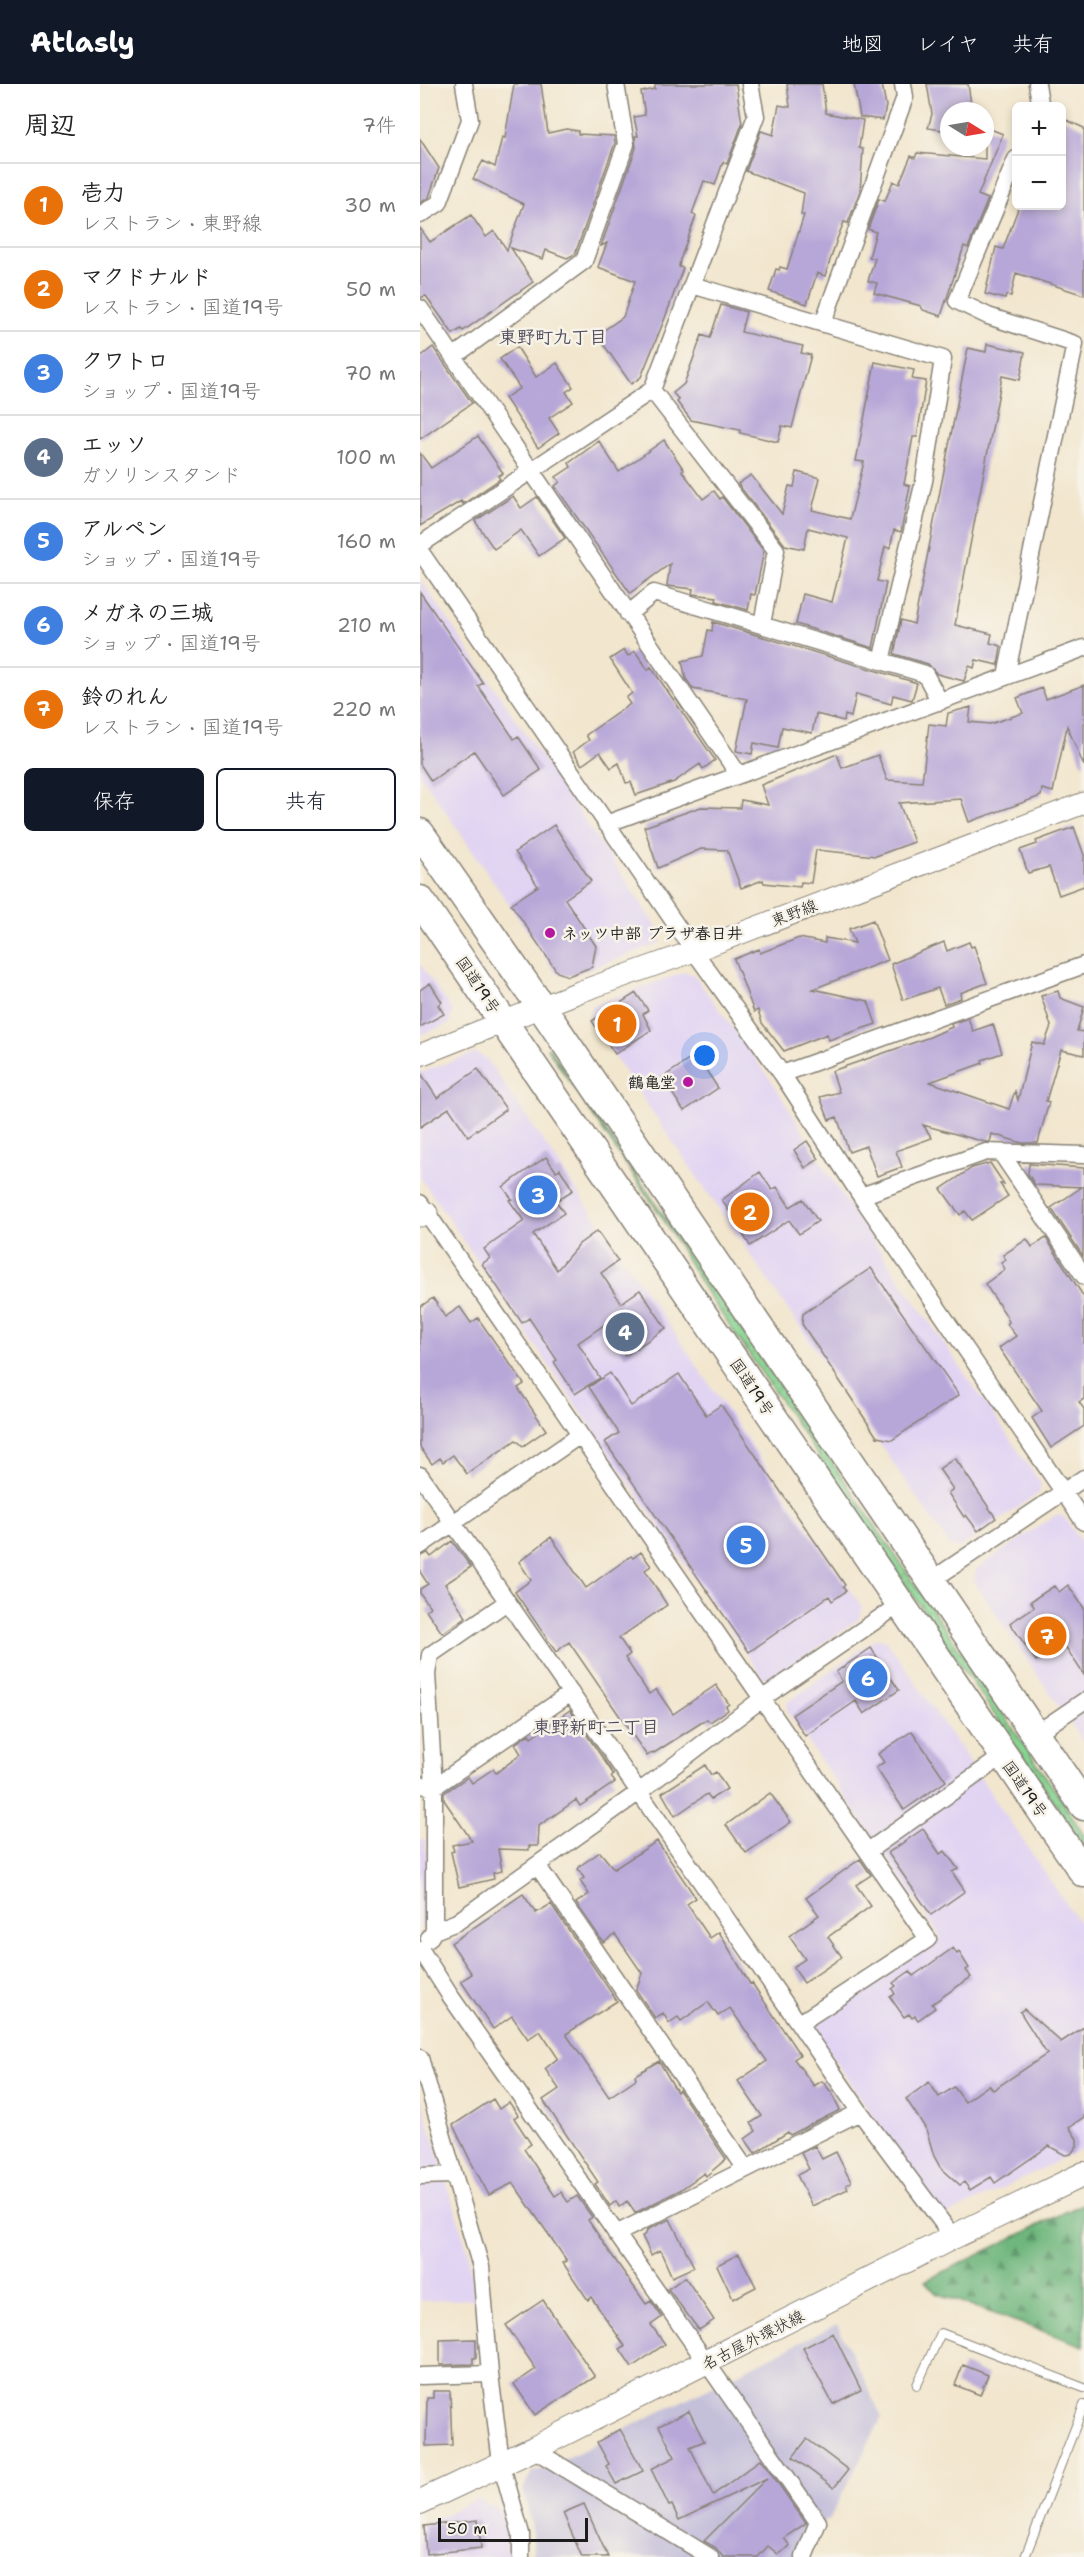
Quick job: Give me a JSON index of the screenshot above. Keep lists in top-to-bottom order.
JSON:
{
  "streets": {
    "highway": ["国道19号"],
    "main road": ["名古屋外環状線"],
    "street": ["東野線"]
  },
  "crossings": [
    ["東野線", "国道19号"]
  ],
  "districts": ["東野町九丁目", "東野新町二丁目"],
  "places": ["ネッツ中部 プラザ春日井", "鶴亀堂"],
  "scale_bar": "50 m",
  "north": "right",
  "page": {
    "header": "Atlasly",
    "nav": ["地図", "レイヤ", "共有"],
    "heading": ["周辺", "7件"],
    "map_buttons": ["+", "−"],
    "list": [
      {
        "mark": "1",
        "name": "壱力",
        "note": "レストラン · 東野線",
        "value": "30 m"
      },
      {
        "mark": "2",
        "name": "マクドナルド",
        "note": "レストラン · 国道19号",
        "value": "50 m"
      },
      {
        "mark": "3",
        "name": "クワトロ",
        "note": "ショップ · 国道19号",
        "value": "70 m"
      },
      {
        "mark": "4",
        "name": "エッソ",
        "note": "ガソリンスタンド",
        "value": "100 m"
      },
      {
        "mark": "5",
        "name": "アルペン",
        "note": "ショップ · 国道19号",
        "value": "160 m"
      },
      {
        "mark": "6",
        "name": "メガネの三城",
        "note": "ショップ · 国道19号",
        "value": "210 m"
      },
      {
        "mark": "7",
        "name": "鈴のれん",
        "note": "レストラン · 国道19号",
        "value": "220 m"
      }
    ],
    "buttons": ["保存", "共有"],
    "pins": [
      "1",
      "3",
      "2",
      "4",
      "5",
      "7",
      "6"
    ],
    "scale": "50 m"
  }
}
